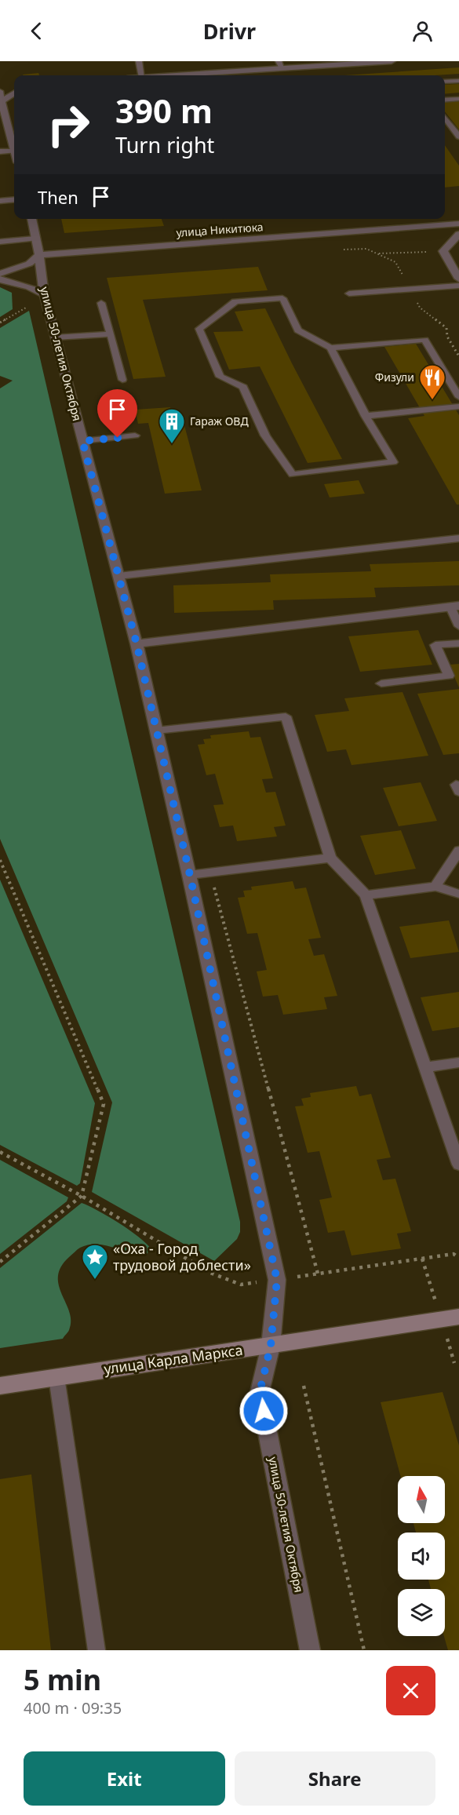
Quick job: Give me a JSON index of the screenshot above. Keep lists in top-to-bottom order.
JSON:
{
  "streets": {
    "street": ["улица Никитюка", "улица 50-летия Октября", "улица Карла Маркса"]
  },
  "crossings": [
    ["улица Никитюка", "улица 50-летия Октября"],
    ["улица 50-летия Октября", "улица Карла Маркса"]
  ],
  "places": {
    "restaurant": ["Физули"],
    "building": ["Гараж ОВД"],
    "place": ["«Оха - Город трудовой доблести»"]
  },
  "north": "top",
  "page": {
    "header": "Drivr",
    "turn": ["390 m", "Turn right"],
    "then": "Then",
    "heading": ["5 min", "400 m · 09:35"],
    "buttons": ["Exit", "Share"]
  }
}
